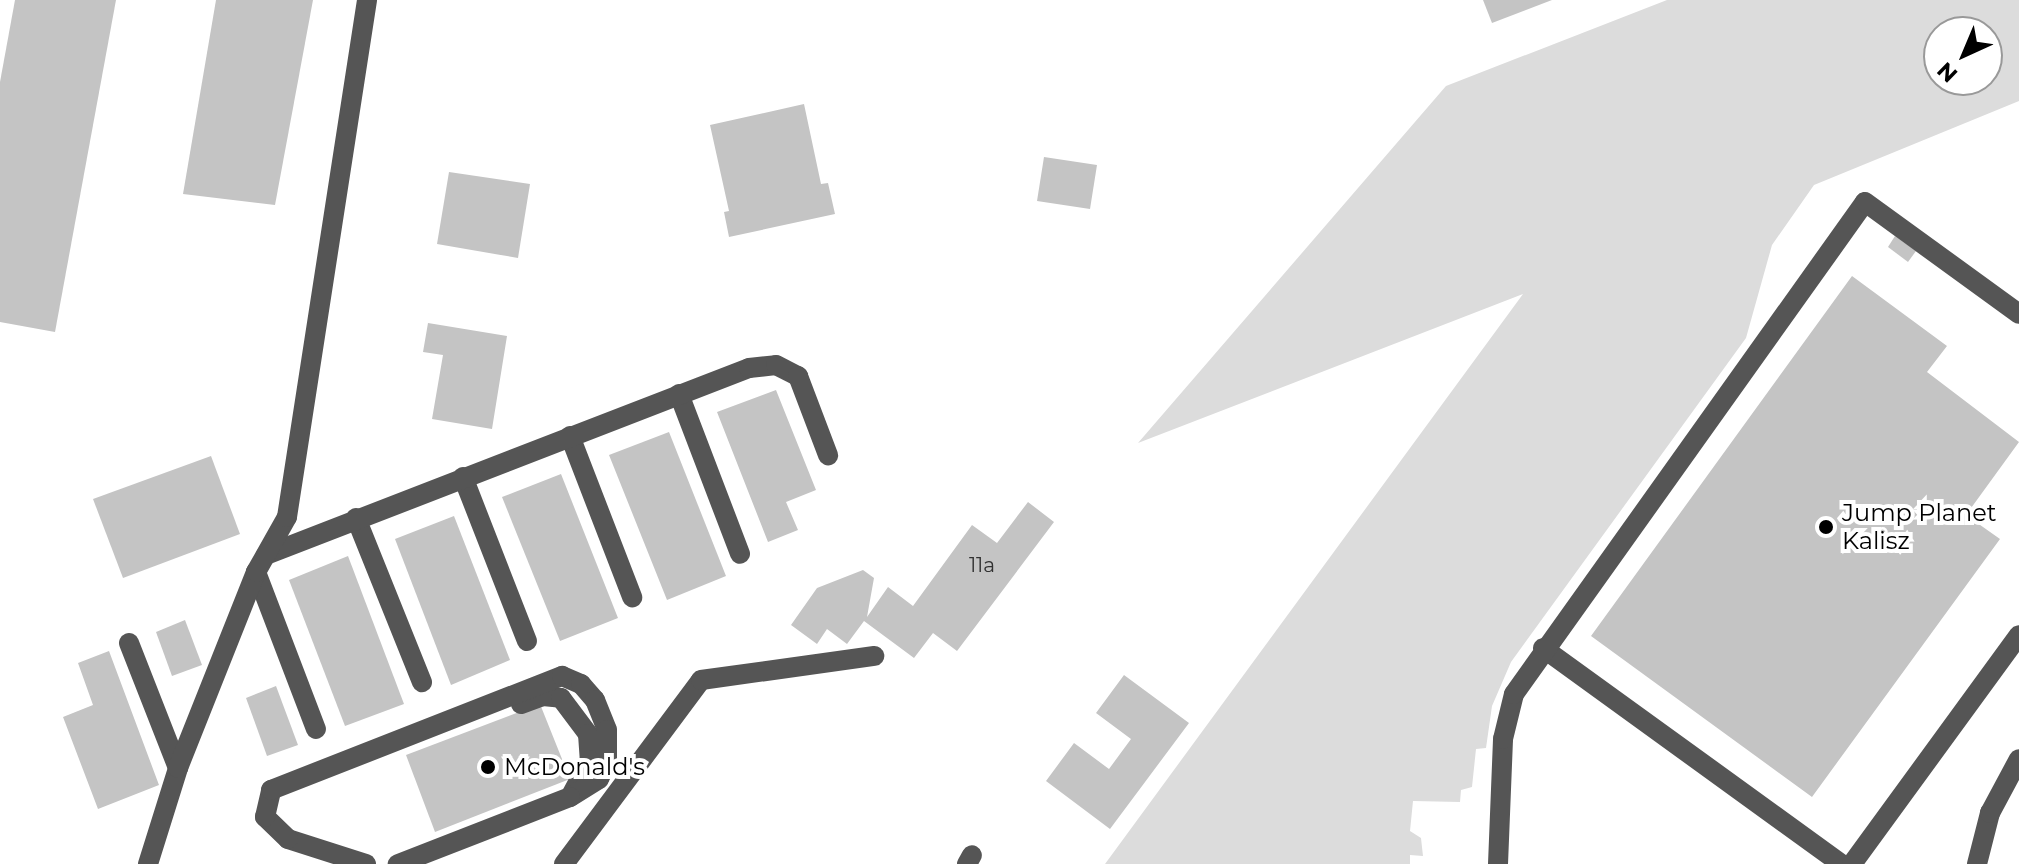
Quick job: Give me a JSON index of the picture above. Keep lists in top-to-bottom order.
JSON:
{
  "places": ["Jump Planet Kalisz", "McDonald's"],
  "house_numbers": ["11a"],
  "north": "bottom left"
}
